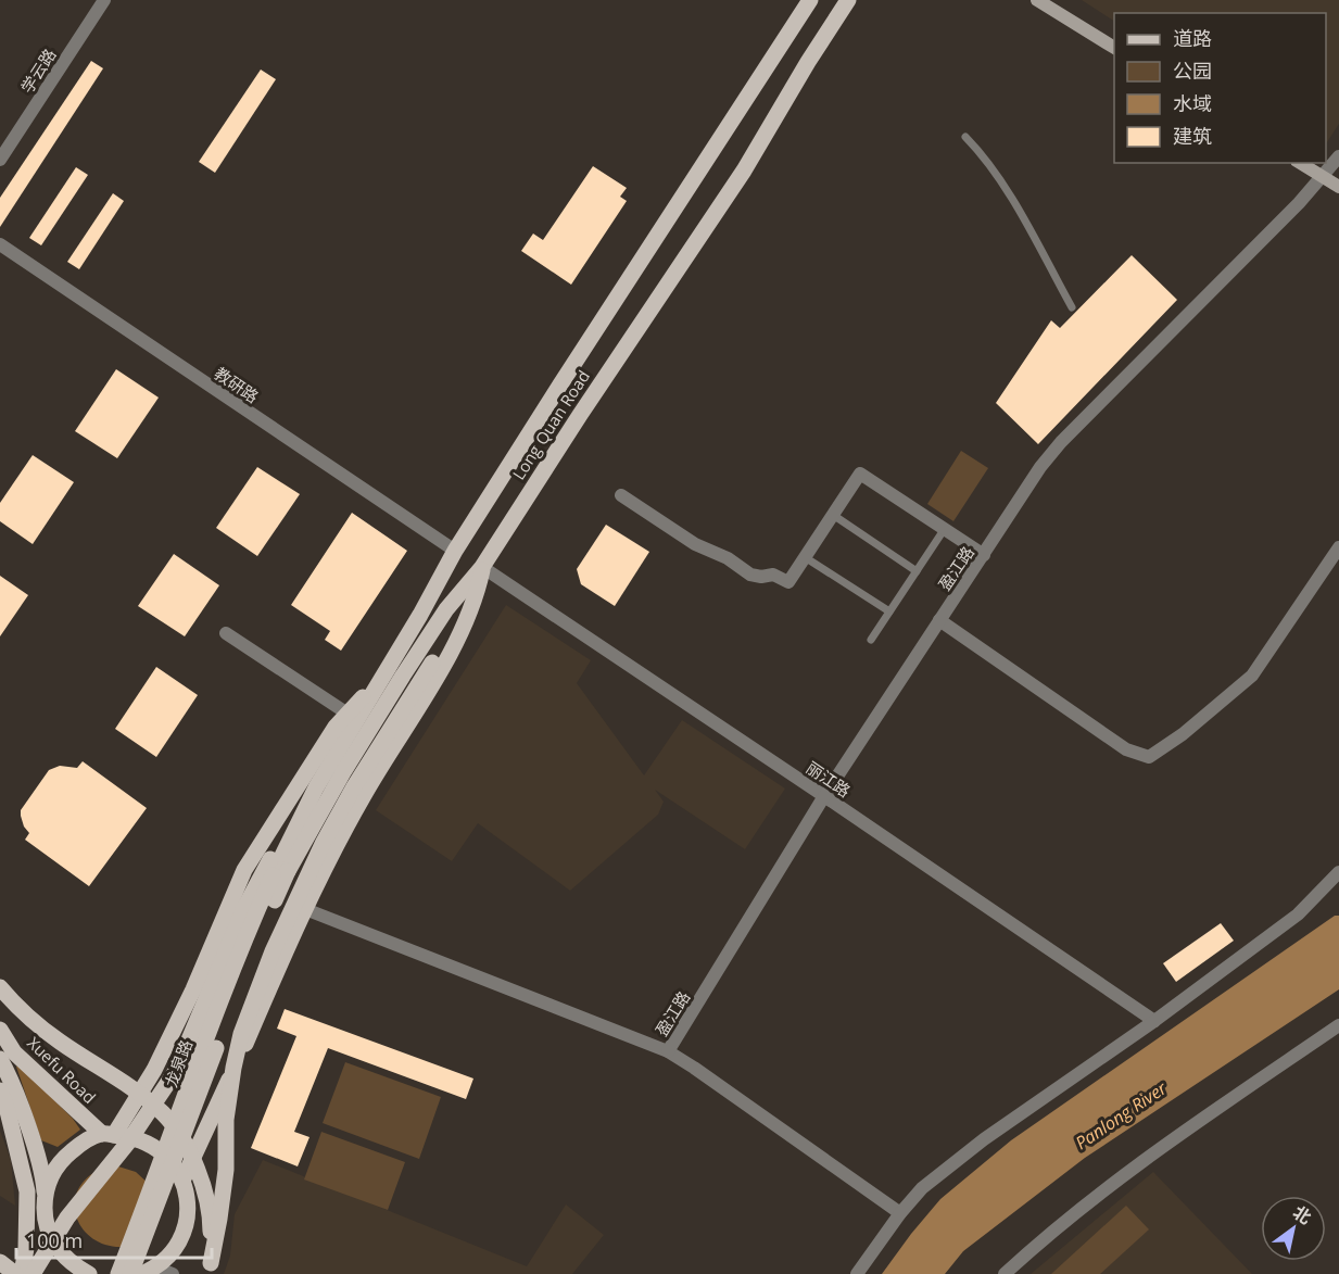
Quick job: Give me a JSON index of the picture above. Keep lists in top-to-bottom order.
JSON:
{
  "streets": {
    "main road": ["Long Quan Road", "龙泉路", "Xuefu Road"],
    "street": [
      "学云路",
      "教研路",
      "盈江路",
      "丽江路"
    ]
  },
  "crossings": [
    ["教研路", "Long Quan Road"],
    ["Long Quan Road", "丽江路"],
    ["Long Quan Road", "龙泉路"],
    ["盈江路", "丽江路"]
  ],
  "water": ["Panlong River"],
  "legend": [
    "道路",
    "公园",
    "水域",
    "建筑"
  ],
  "scale_bar": "100 m",
  "north": "top right"
}
